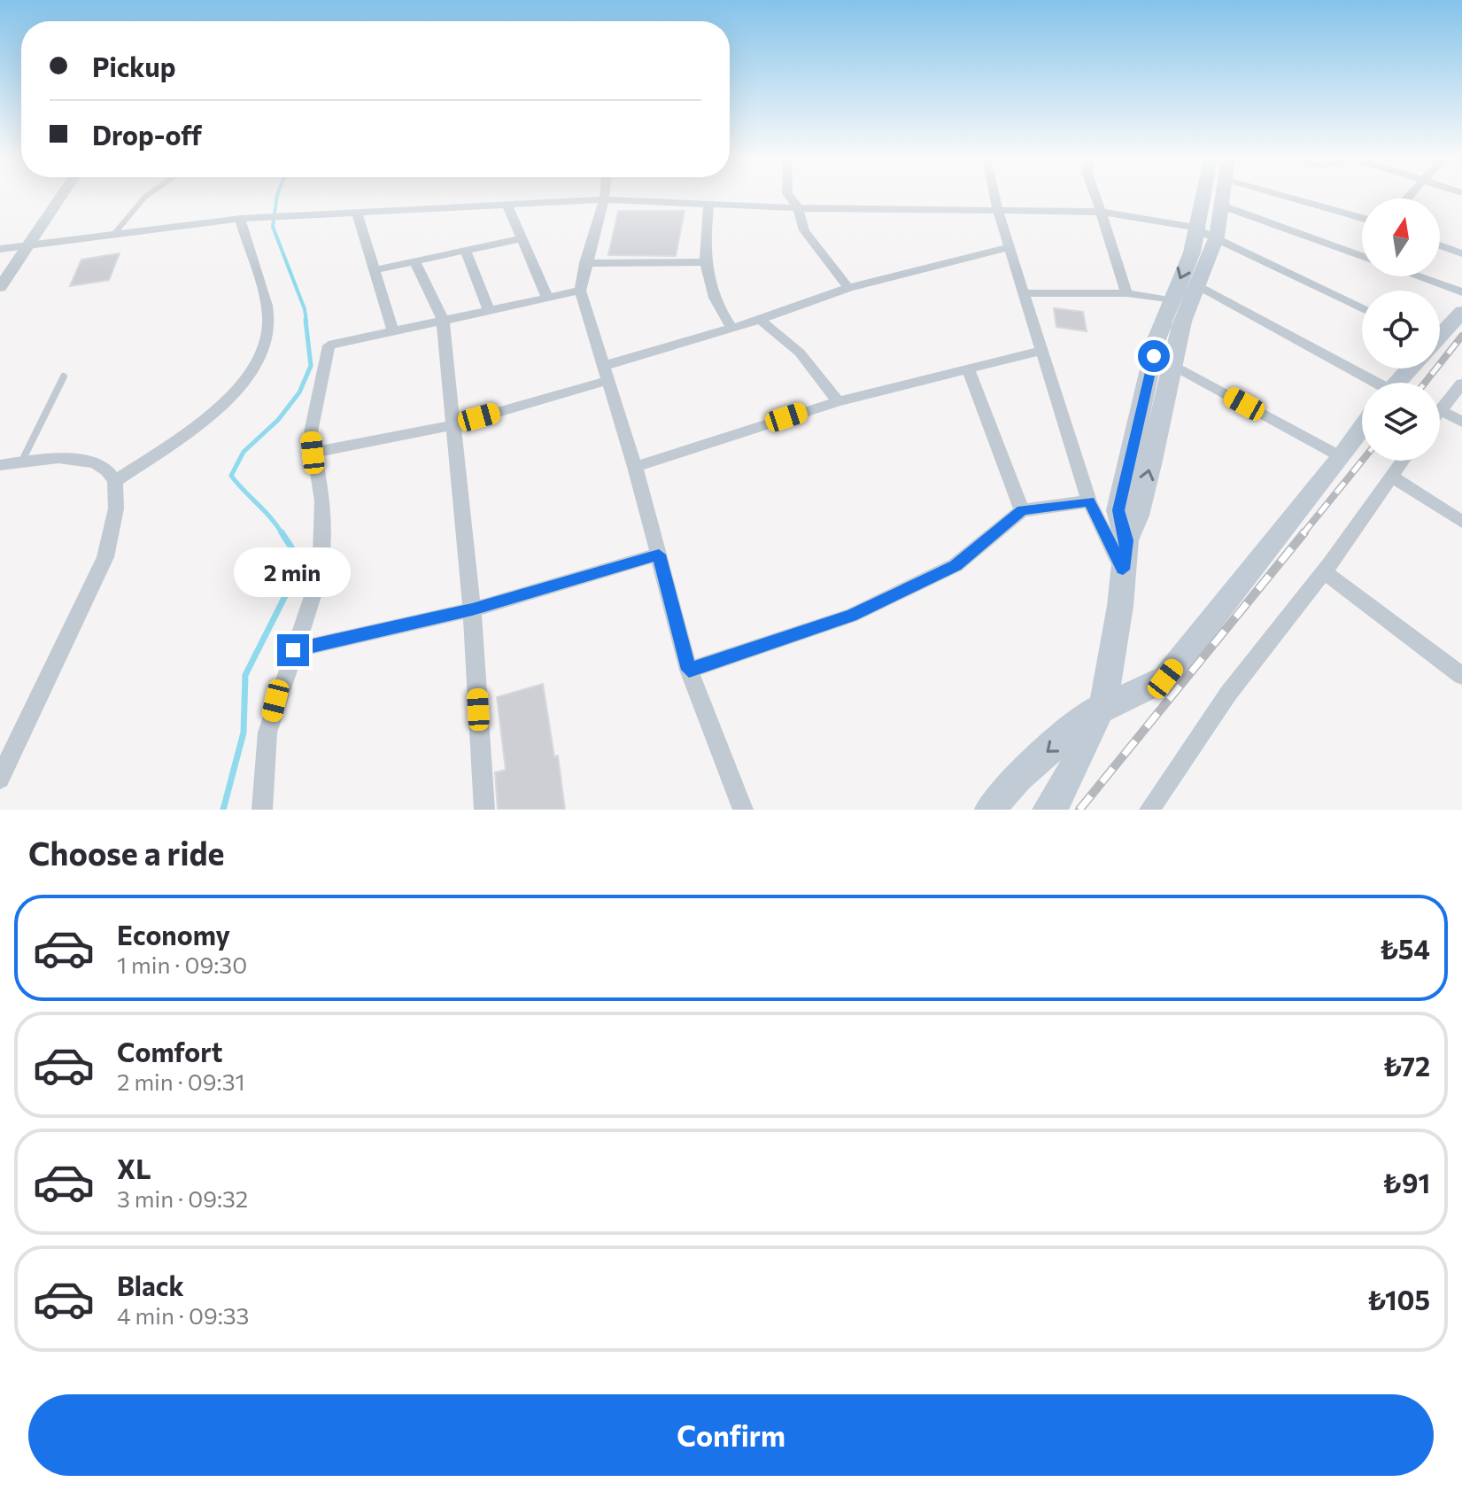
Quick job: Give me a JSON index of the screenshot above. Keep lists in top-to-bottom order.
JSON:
{
  "north": "top",
  "page": {
    "banner": ["Pickup", "Drop-off"],
    "bubble": "2 min",
    "heading": "Choose a ride",
    "list": [
      {
        "name": "Economy",
        "note": "1 min · 09:30",
        "value": "₺54"
      },
      {
        "name": "Comfort",
        "note": "2 min · 09:31",
        "value": "₺72"
      },
      {
        "name": "XL",
        "note": "3 min · 09:32",
        "value": "₺91"
      },
      {
        "name": "Black",
        "note": "4 min · 09:33",
        "value": "₺105"
      }
    ],
    "buttons": "Confirm"
  }
}
